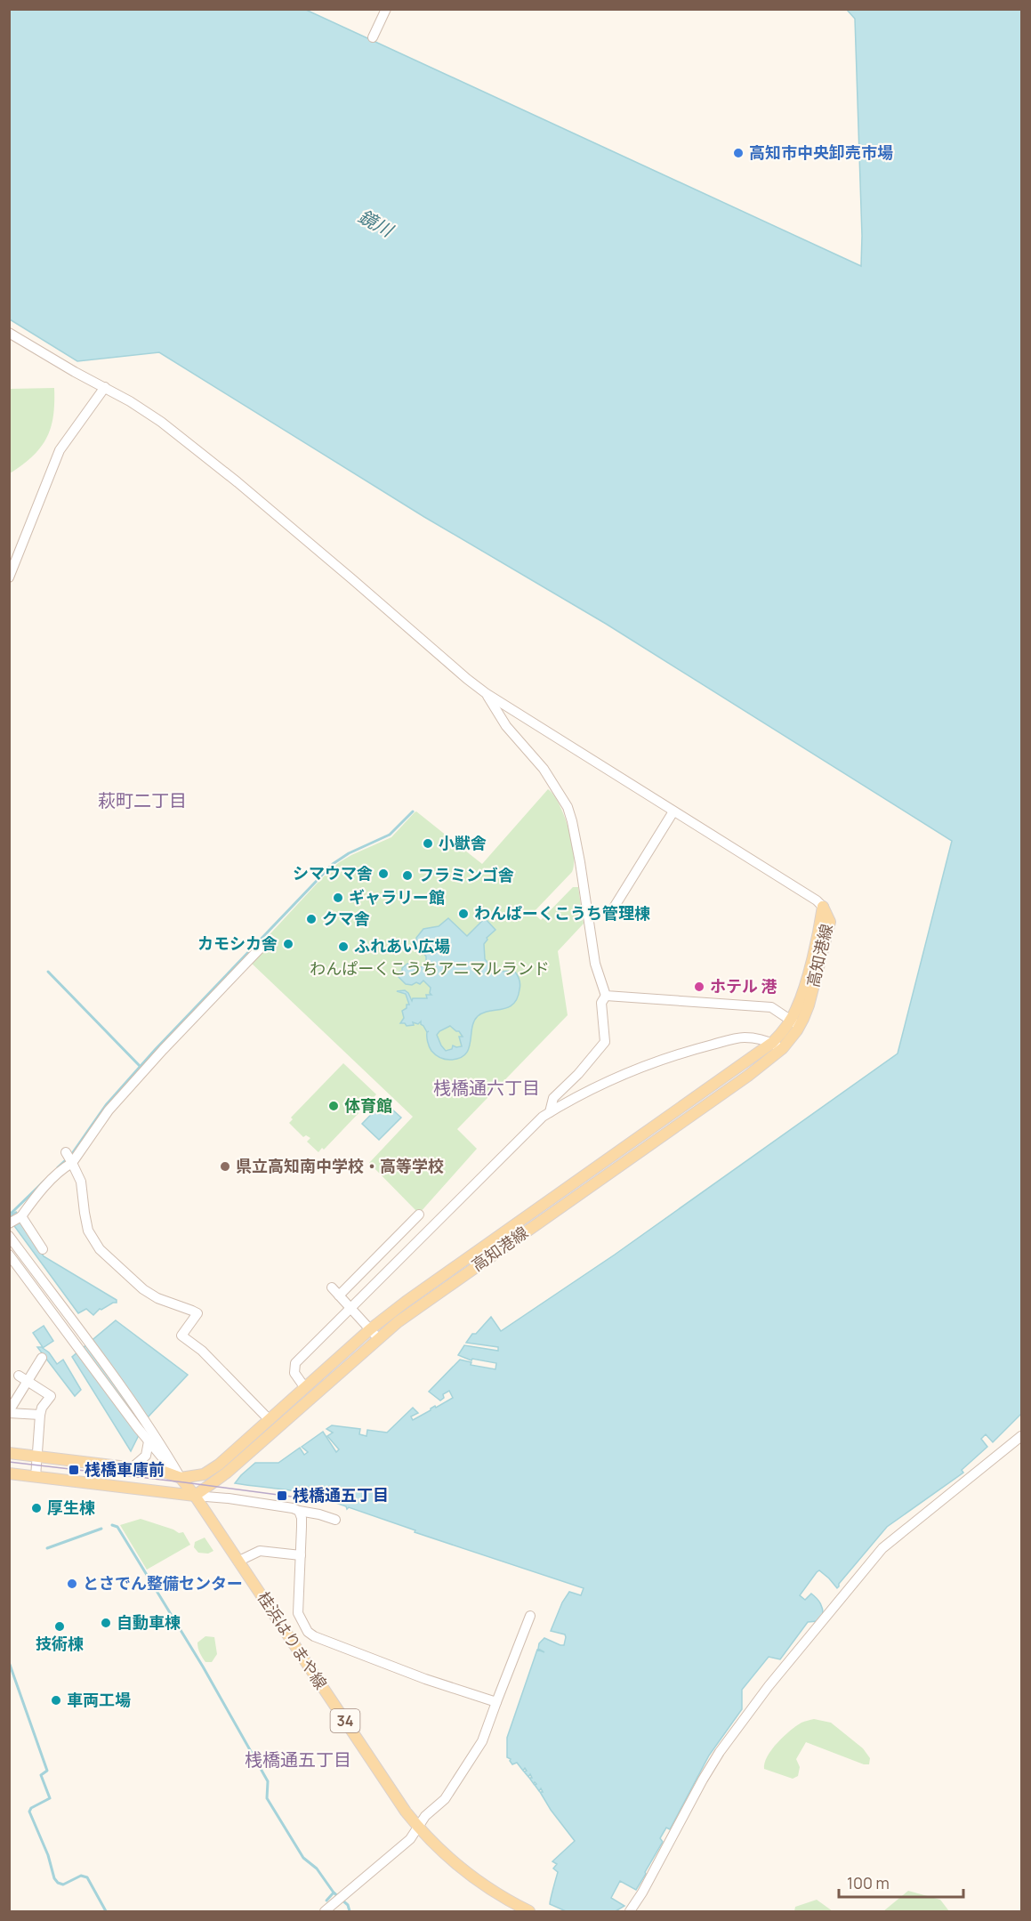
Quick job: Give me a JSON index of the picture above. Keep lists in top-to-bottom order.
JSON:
{
  "streets": {
    "main road": ["高知港線", "桂浜はりまや線", "34"]
  },
  "crossings": [
    ["高知港線", "桂浜はりまや線"]
  ],
  "districts": ["萩町二丁目", "桟橋通六丁目", "桟橋通五丁目"],
  "water": ["鏡川"],
  "parks": ["わんぱーくこうちアニマルランド"],
  "places": {
    "other": [
      "高知市中央卸売市場",
      "小獣舎",
      "シマウマ舎",
      "フラミンゴ舎",
      "ギャラリー館",
      "わんぱーくこうち管理棟",
      "クマ舎",
      "カモシカ舎",
      "ふれあい広場",
      "ホテル 港",
      "体育館",
      "県立高知南中学校・高等学校",
      "厚生棟",
      "とさでん整備センター",
      "自動車棟",
      "技術棟",
      "車両工場"
    ],
    "transit": ["桟橋車庫前", "桟橋通五丁目"]
  },
  "scale_bar": "100 m"
}
